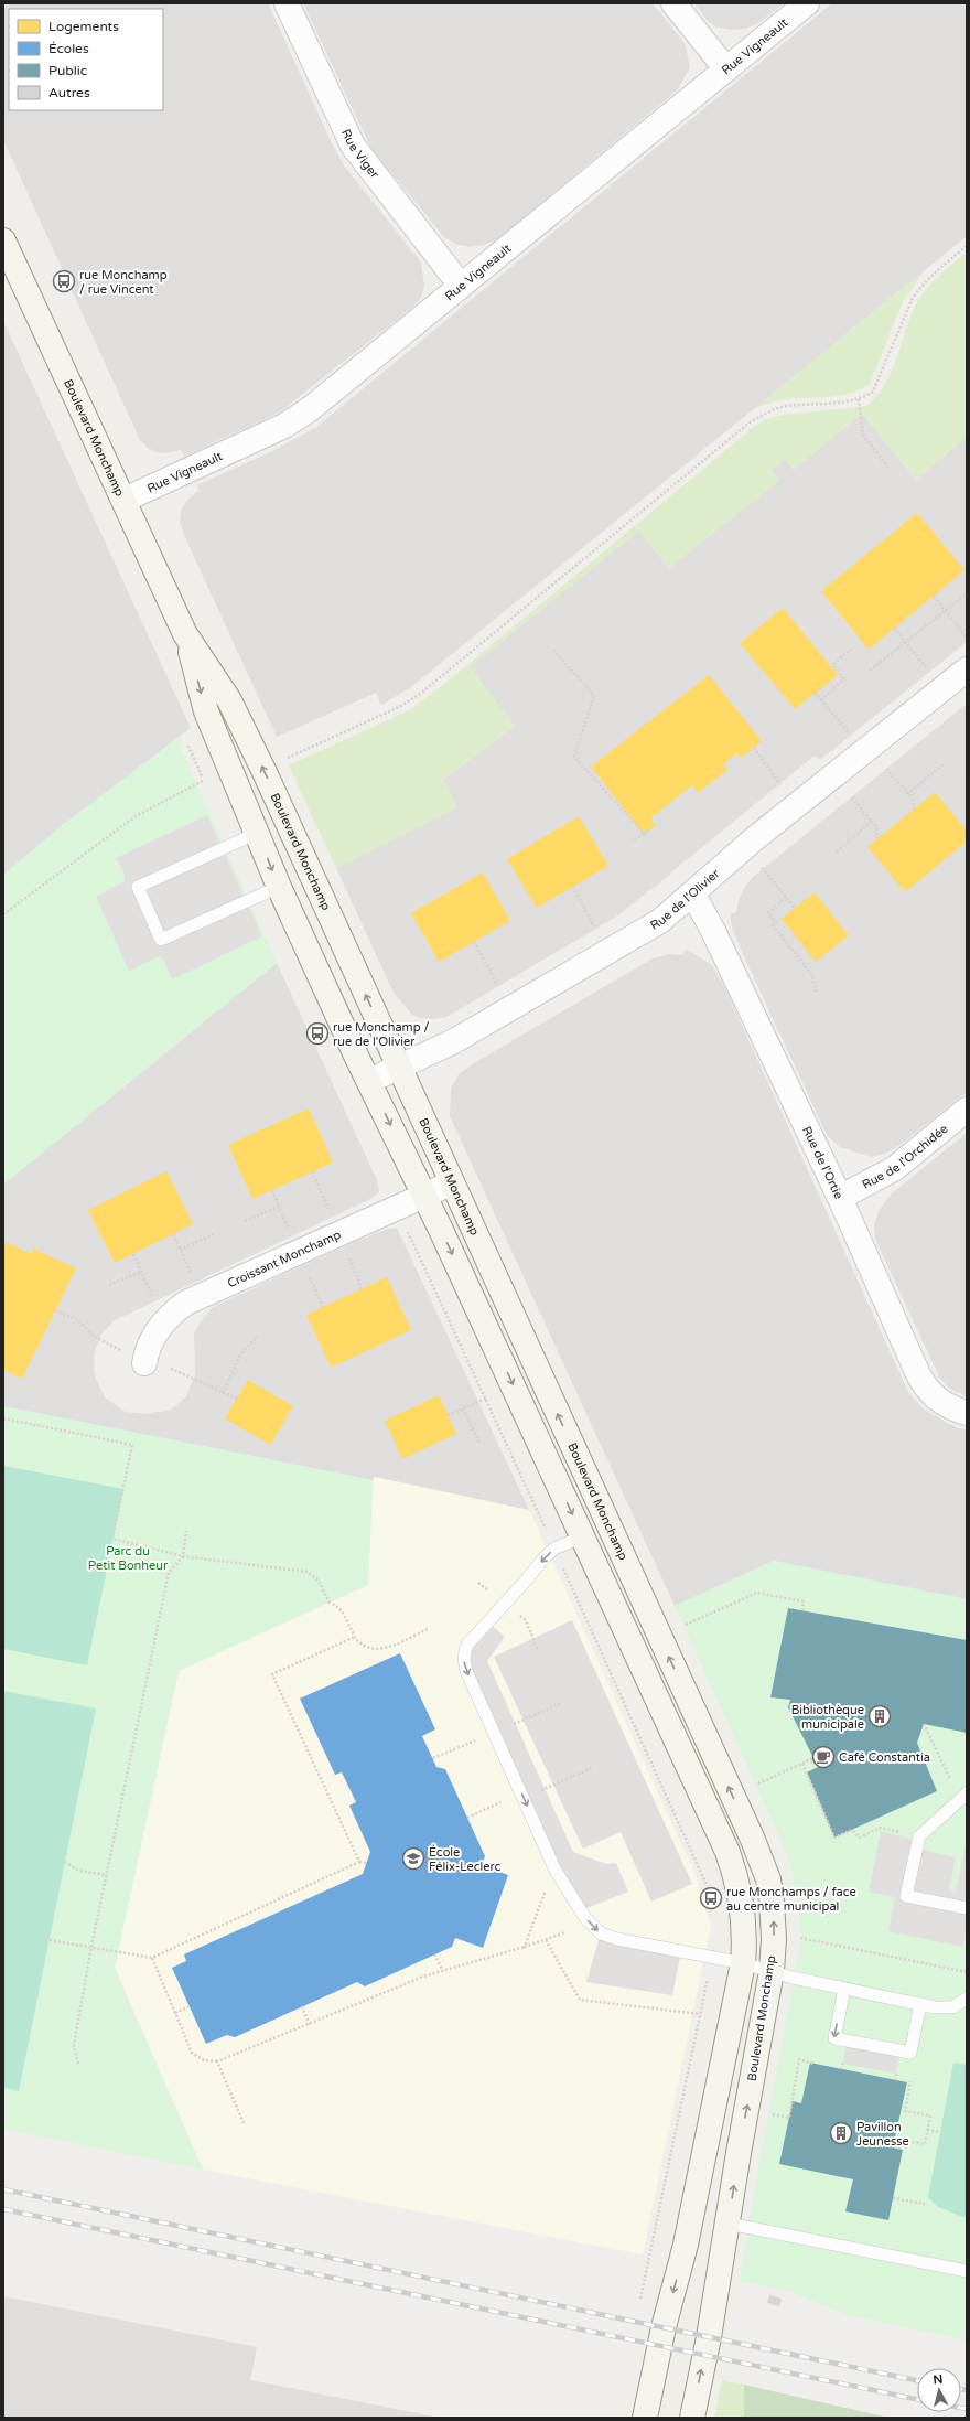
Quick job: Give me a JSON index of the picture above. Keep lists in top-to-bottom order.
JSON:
{
  "streets": {
    "street": [
      "Rue Vigneault",
      "Rue Viger",
      "Boulevard Monchamp",
      "Rue de l'Olivier",
      "Rue de l'Orchidée",
      "Rue de l'Ortie",
      "Croissant Monchamp"
    ]
  },
  "crossings": [
    ["Rue Vigneault", "Rue Viger"],
    ["Rue Vigneault", "Boulevard Monchamp"],
    ["Boulevard Monchamp", "Rue de l'Olivier"],
    ["Boulevard Monchamp", "Croissant Monchamp"],
    ["Rue de l'Olivier", "Rue de l'Ortie"],
    ["Rue de l'Orchidée", "Rue de l'Ortie"]
  ],
  "parks": ["Parc du Petit Bonheur"],
  "places": {
    "bus stop": ["rue Monchamp / rue Vincent", "rue Monchamp / rue de l'Olivier", "rue Monchamps / face au centre municipal"],
    "building": ["Bibliothèque municipale", "Pavillon Jeunesse"],
    "cafe": ["Café Constantia"],
    "school or university": ["École Félix-Leclerc"]
  },
  "legend": [
    "Logements",
    "Écoles",
    "Public",
    "Autres"
  ],
  "north": "top"
}
